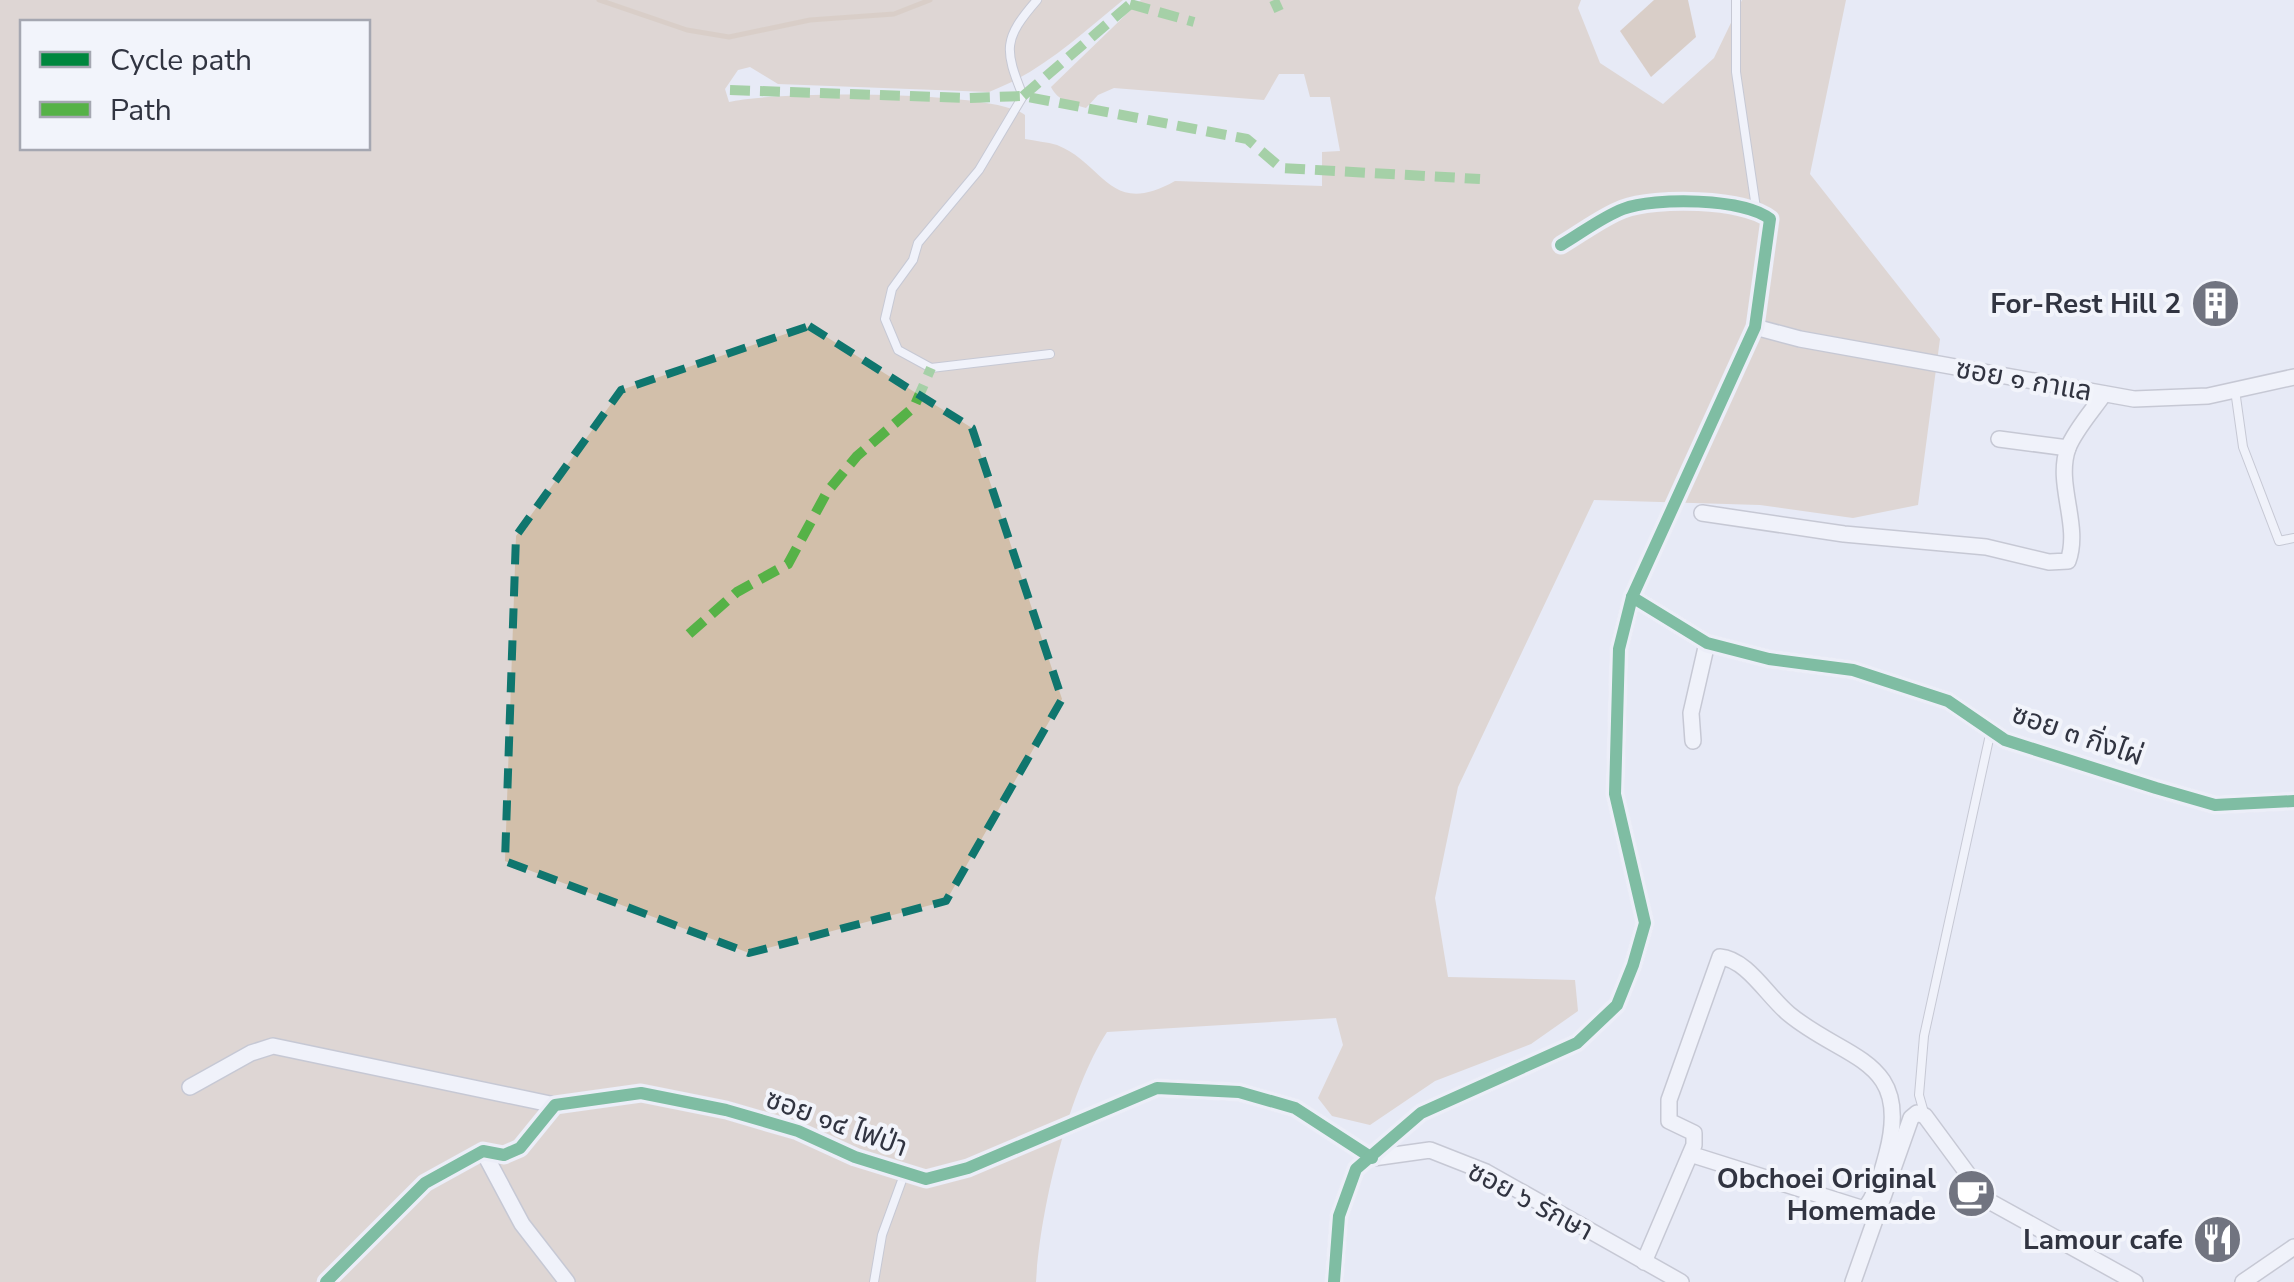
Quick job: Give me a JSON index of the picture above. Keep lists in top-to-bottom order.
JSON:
{
  "streets": {
    "street": [
      "ซอย ๑ กาแล",
      "ซอย ๓ กิ่งไผ่",
      "ซอย ๑๔ ไฟป่า",
      "ซอย ๖ รักษา"
    ]
  },
  "crossings": [
    ["ซอย ๑๔ ไฟป่า", "ซอย ๖ รักษา"]
  ],
  "places": {
    "building": ["For-Rest Hill 2"],
    "cafe": ["Obchoei Original Homemade"],
    "restaurant": ["Lamour cafe"]
  },
  "legend": ["Cycle path", "Path"]
}
